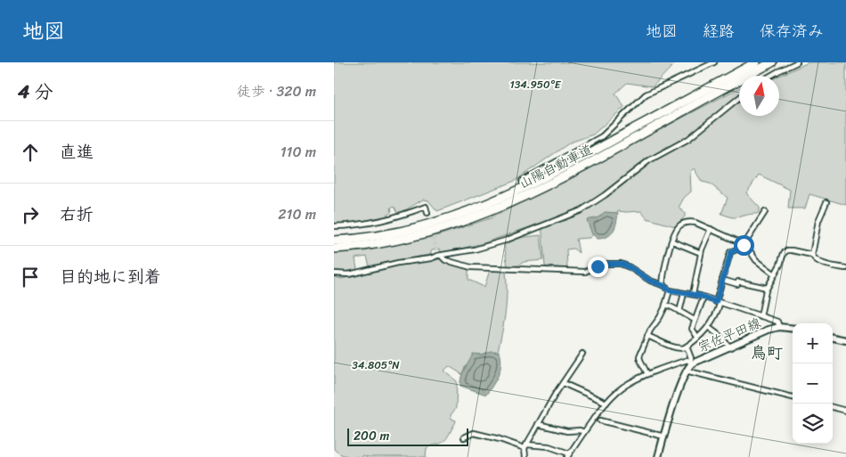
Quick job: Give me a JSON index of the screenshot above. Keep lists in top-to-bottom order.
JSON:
{
  "streets": {
    "highway": ["山陽自動車道"],
    "main road": ["宗佐平田線"]
  },
  "districts": ["鳥町"],
  "scale_bar": "200 m",
  "north": "top",
  "page": {
    "header": "地図",
    "nav": ["地図", "経路", "保存済み"],
    "heading": ["4 分", "徒歩 · 320 m"],
    "list": [
      ["直進", "110 m"],
      ["右折", "210 m"],
      "目的地に到着"
    ],
    "map_buttons": ["+", "−"],
    "scale": "200 m"
  },
  "coordinates": ["134.950°E", "34.805°N"]
}
